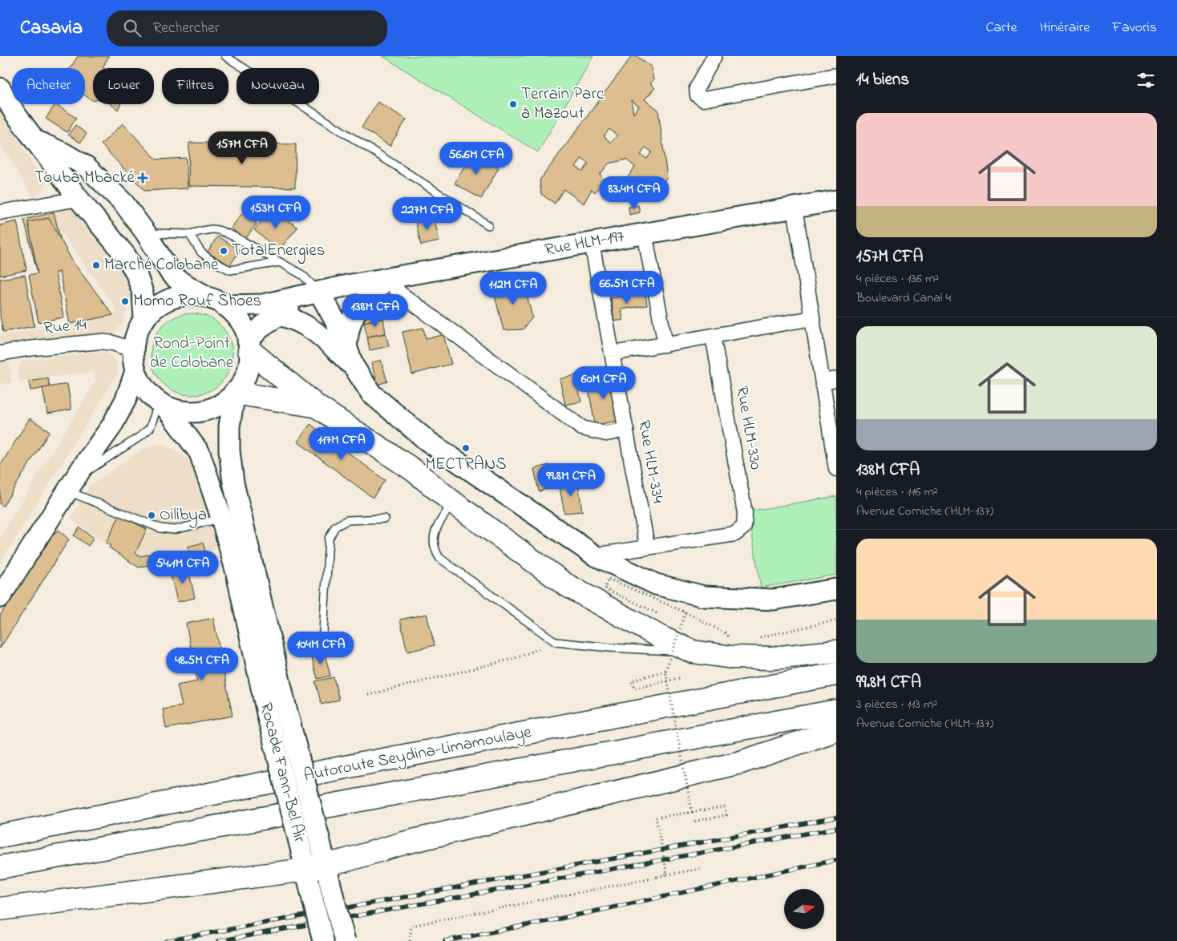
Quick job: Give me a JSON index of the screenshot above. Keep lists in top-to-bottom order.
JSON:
{
  "streets": {
    "highway": ["Autoroute Seydina-Limamoulaye"],
    "main road": ["Rue HLM-197", "Rocade Fann-Bel Air"],
    "street": ["Rue 14", "Rue HLM-330", "Rue HLM-334"]
  },
  "crossings": [
    ["Rue HLM-197", "Rue 14"],
    ["Rue HLM-197", "Rue HLM-334"],
    ["Rue HLM-197", "Rocade Fann-Bel Air"],
    ["Rue 14", "Rocade Fann-Bel Air"],
    ["Rue HLM-330", "Rue HLM-334"]
  ],
  "parks": ["Rond-Point de Colobane"],
  "places": {
    "other": [
      "Terrain Parc à Mazout",
      "TotalEnergies",
      "Marché Colobane",
      "Momo Rouf Shoes",
      "MECTRANS",
      "Oilibya"
    ],
    "health": ["Touba Mbacké"]
  },
  "north": "right",
  "page": {
    "header": "Casavia",
    "search": "Rechercher",
    "nav": ["Carte", "Itinéraire", "Favoris"],
    "heading": "14 biens",
    "chip": [
      "Acheter",
      "Louer",
      "Filtres",
      "Nouveau"
    ],
    "list": [
      {
        "name": "157M CFA",
        "note": "4 pièces · 136 m² · Boulevard Canal 4"
      },
      {
        "name": "138M CFA",
        "note": "4 pièces · 116 m² · Avenue Corniche (HLM-137)"
      },
      {
        "name": "99.8M CFA",
        "note": "3 pièces · 113 m² · Avenue Corniche (HLM-137)"
      }
    ],
    "price": [
      "157M CFA",
      "56.6M CFA",
      "83.4M CFA",
      "153M CFA",
      "227M CFA",
      "66.5M CFA",
      "112M CFA",
      "138M CFA",
      "60M CFA",
      "117M CFA",
      "99.8M CFA",
      "54.1M CFA",
      "104M CFA",
      "48.5M CFA"
    ]
  }
}
